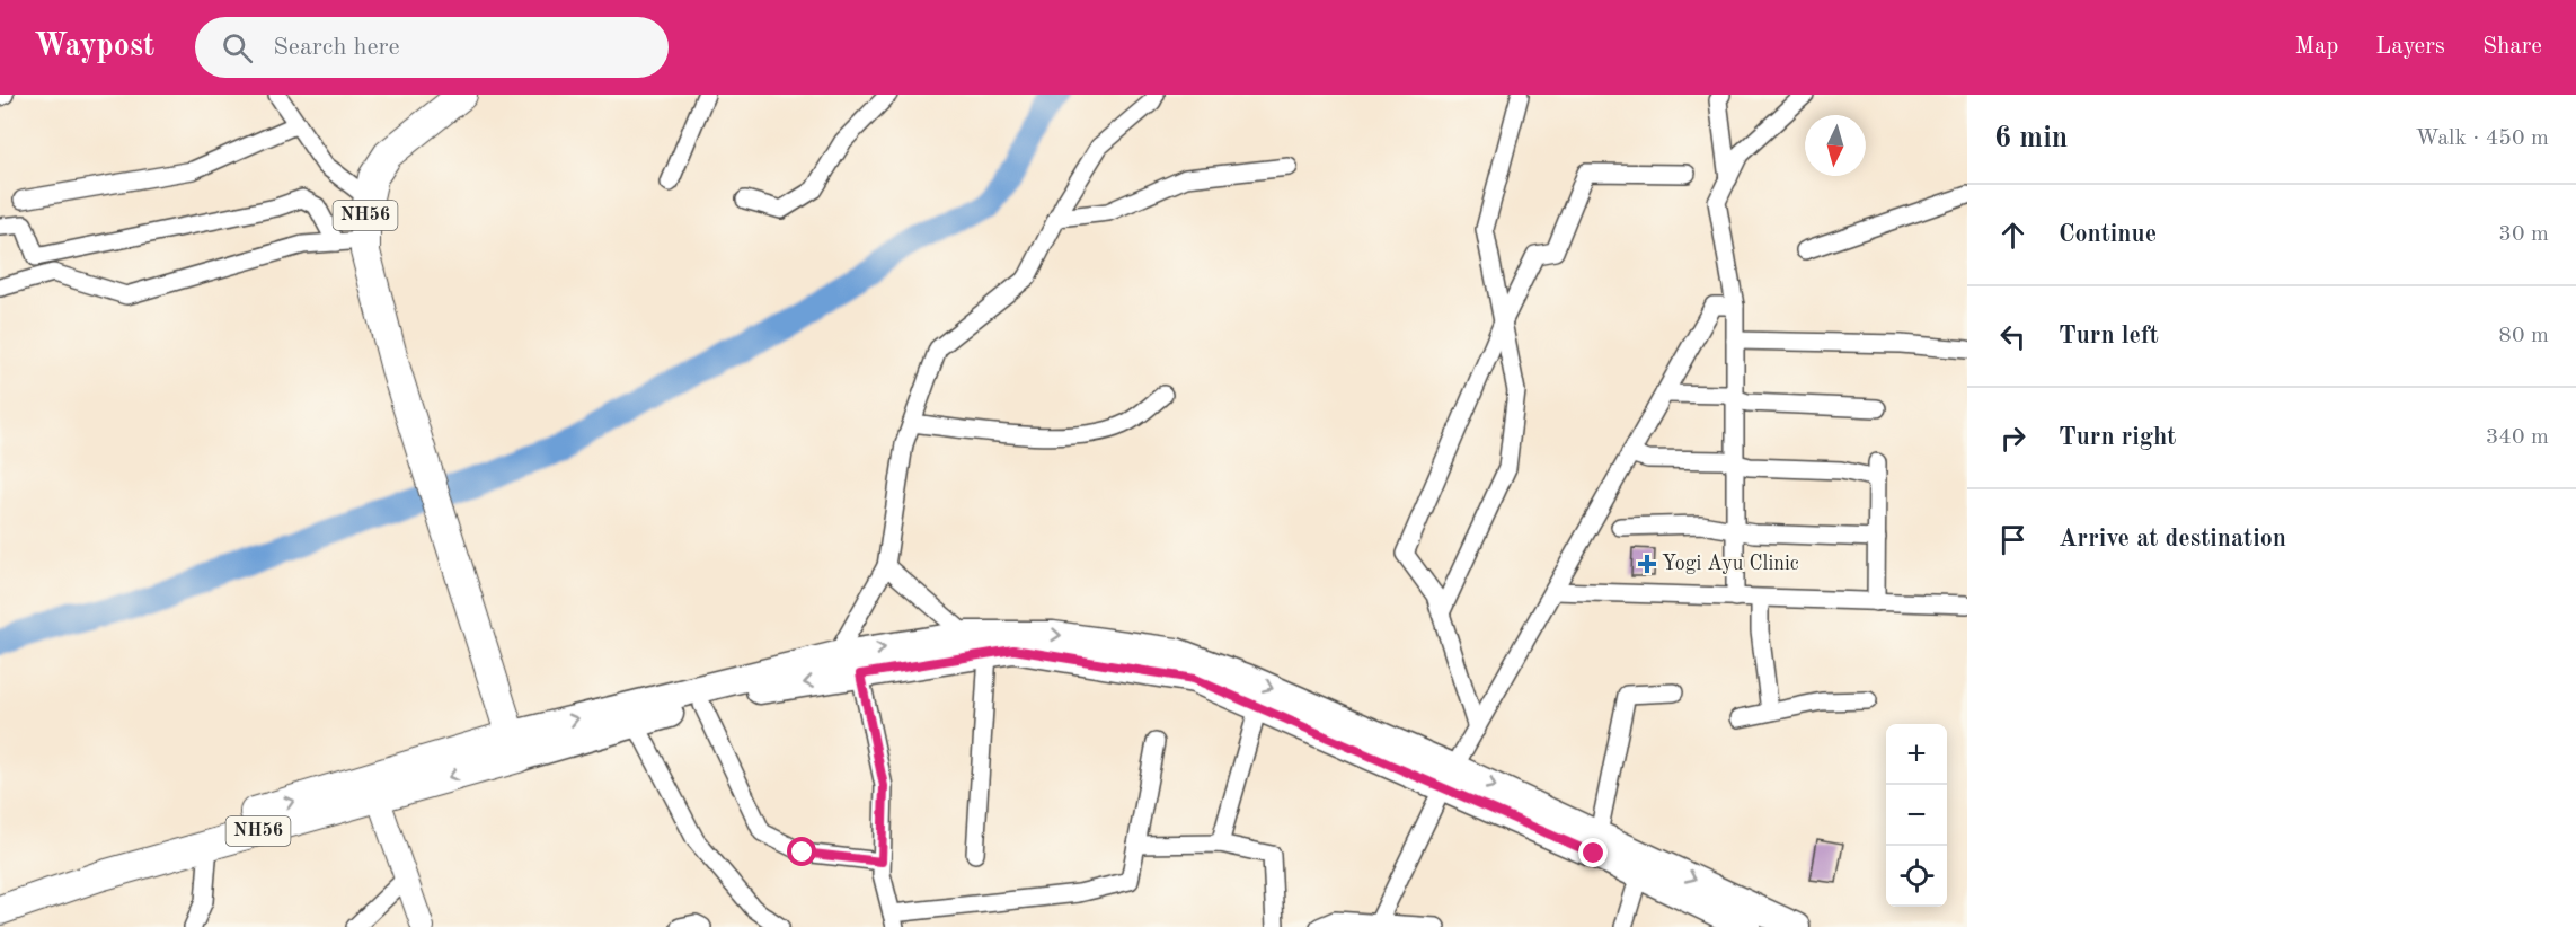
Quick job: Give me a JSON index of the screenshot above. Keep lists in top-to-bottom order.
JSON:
{
  "streets": {
    "highway": ["NH56"]
  },
  "places": {
    "health": ["Yogi Ayu Clinic"]
  },
  "north": "bottom",
  "page": {
    "header": "Waypost",
    "search": "Search here",
    "nav": ["Map", "Layers", "Share"],
    "heading": ["6 min", "Walk · 450 m"],
    "list": [
      ["Continue", "30 m"],
      ["Turn left", "80 m"],
      ["Turn right", "340 m"],
      "Arrive at destination"
    ],
    "map_buttons": ["+", "−"]
  }
}
